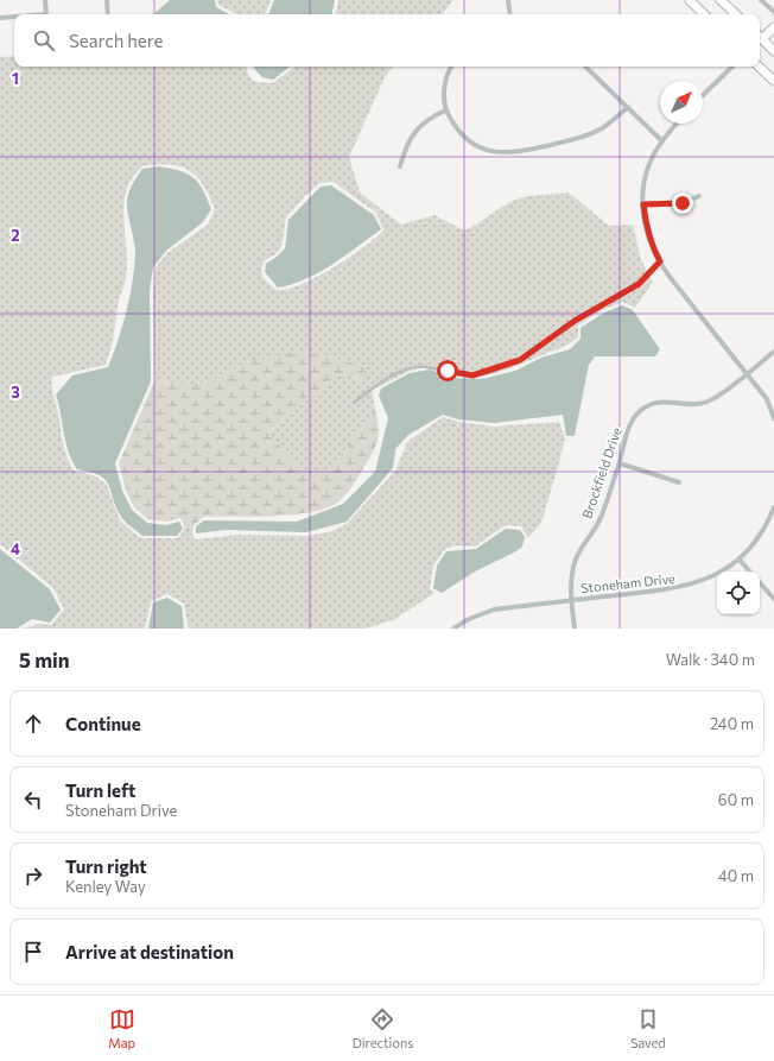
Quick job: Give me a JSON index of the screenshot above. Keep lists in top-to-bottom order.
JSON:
{
  "streets": {
    "street": ["Brockfield Drive", "Stoneham Drive"]
  },
  "crossings": [
    ["Brockfield Drive", "Stoneham Drive"]
  ],
  "north": "top right",
  "page": {
    "search": "Search here",
    "heading": ["5 min", "Walk · 340 m"],
    "list": [
      ["Continue", "240 m"],
      ["Turn left", "Stoneham Drive", "60 m"],
      ["Turn right", "Kenley Way", "40 m"],
      "Arrive at destination"
    ],
    "nav": ["Map", "Directions", "Saved"]
  },
  "grid": {
    "rows": [
      "1",
      "2",
      "3",
      "4"
    ]
  }
}
